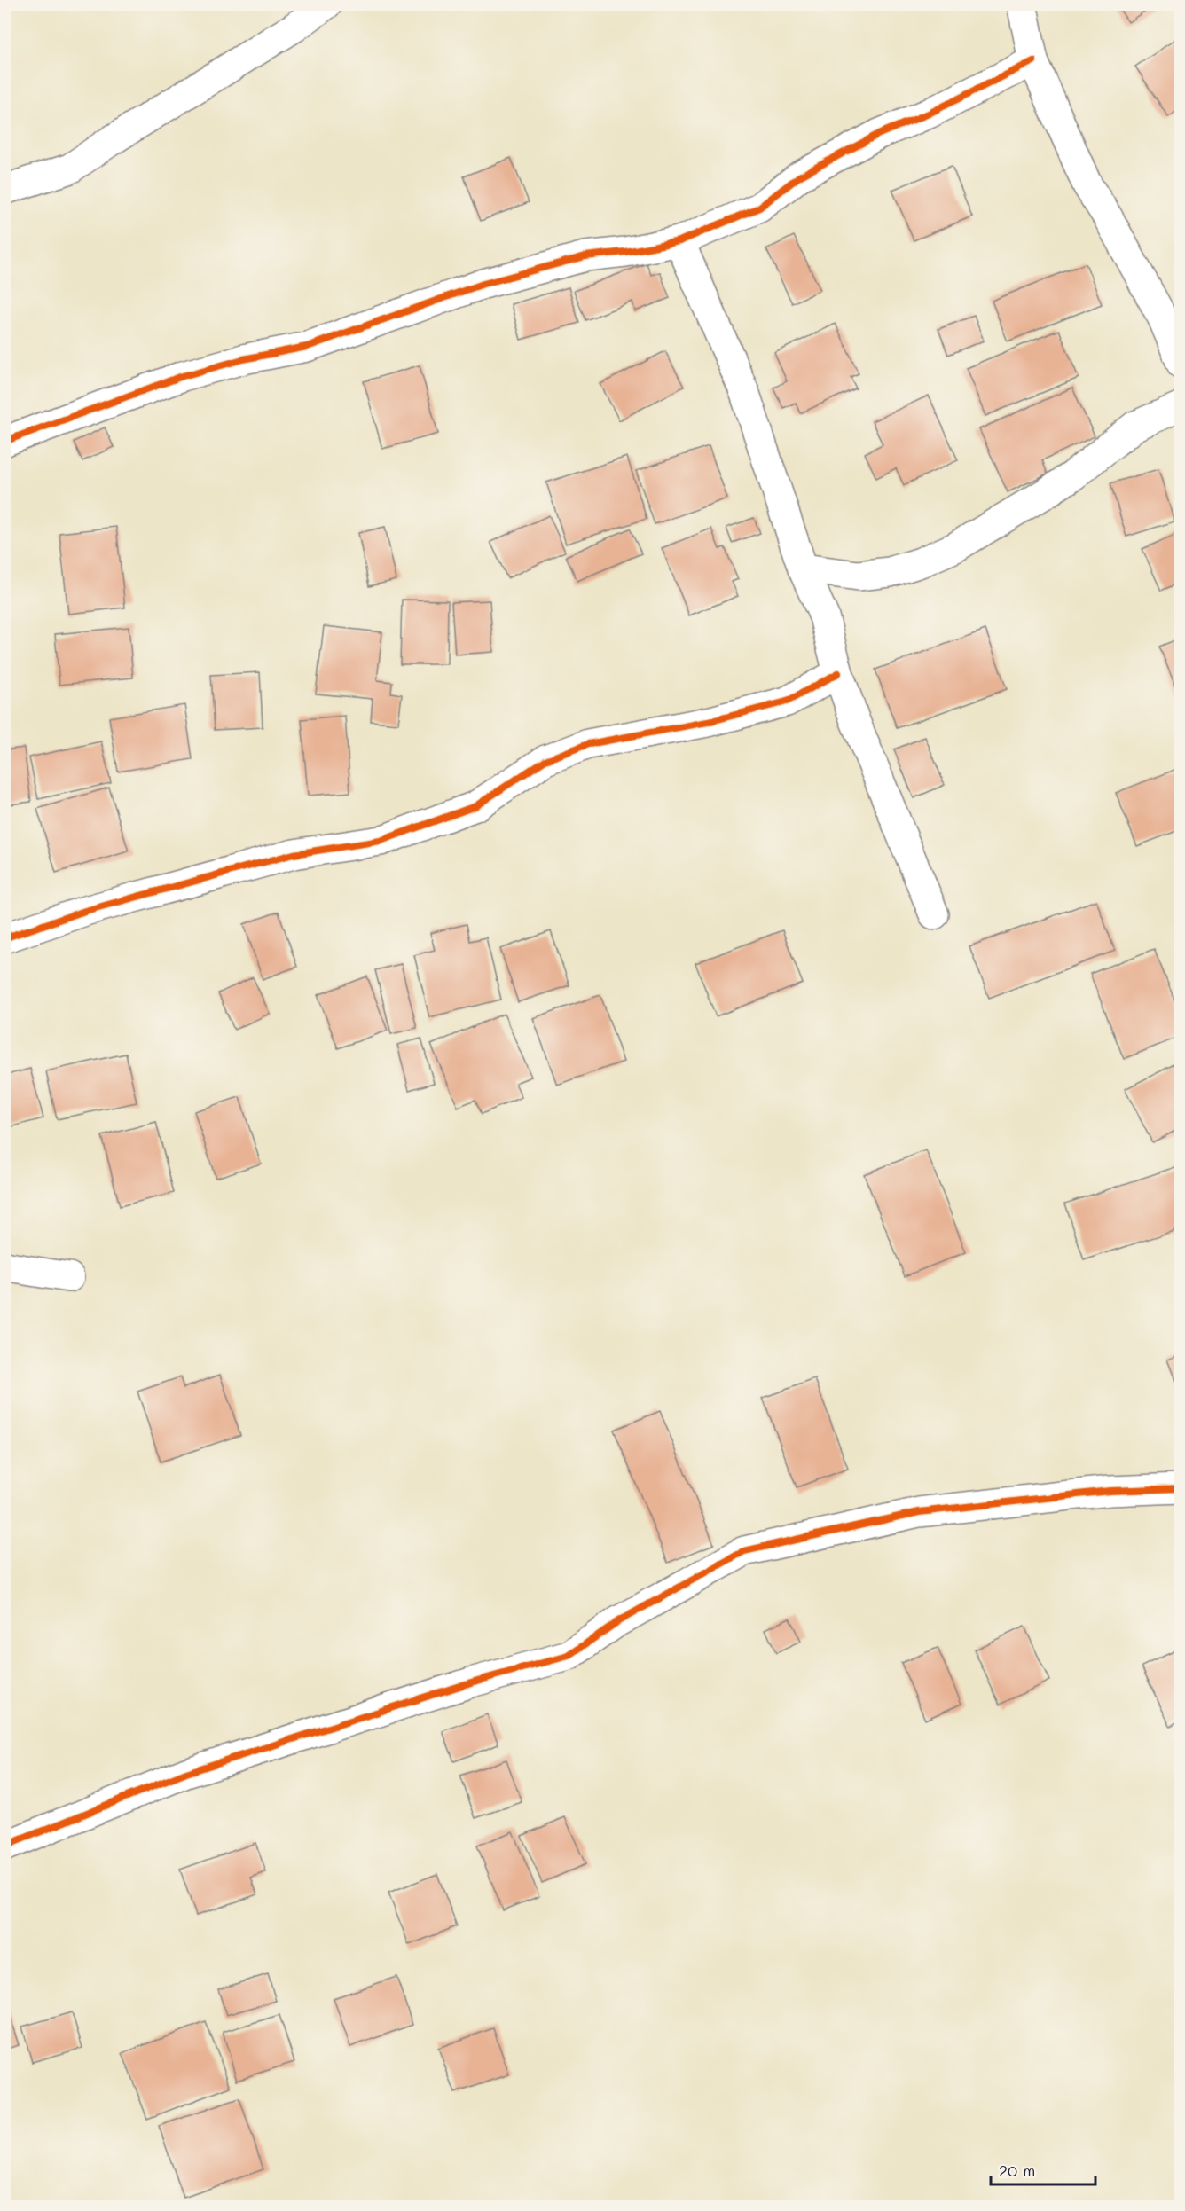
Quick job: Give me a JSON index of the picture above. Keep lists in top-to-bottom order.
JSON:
{
  "scale_bar": "20 m"
}
